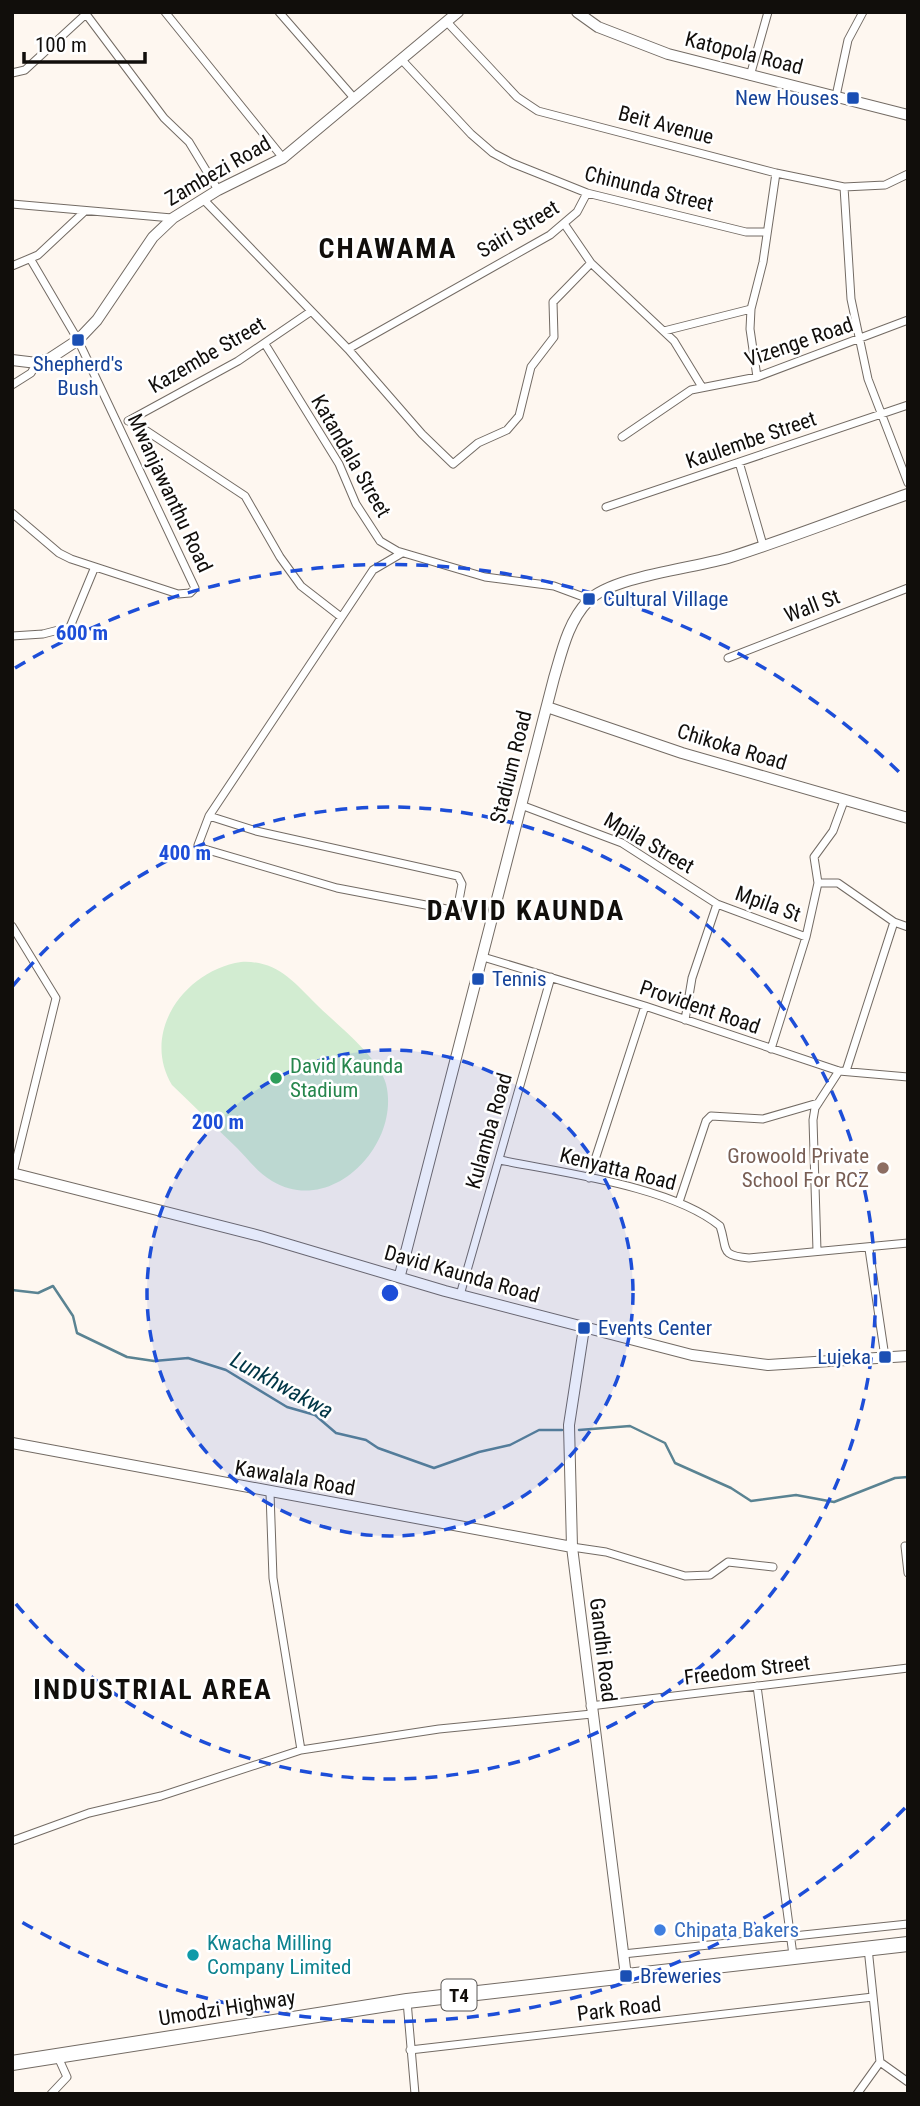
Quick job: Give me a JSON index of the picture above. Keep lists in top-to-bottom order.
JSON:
{
  "streets": {
    "highway": ["T4", "Umodzi Highway"],
    "street": [
      "Katopola Road",
      "Beit Avenue",
      "Zambezi Road",
      "Chinunda Street",
      "Sairi Street",
      "Vizenge Road",
      "Kazembe Street",
      "Kaulembe Street",
      "Katandala Street",
      "Mwanjawanthu Road",
      "Wall St",
      "Chikoka Road",
      "Stadium Road",
      "Mpila Street",
      "Mpila St",
      "Provident Road",
      "Kulamba Road",
      "Kenyatta Road",
      "David Kaunda Road",
      "Kawalala Road",
      "Gandhi Road",
      "Freedom Street",
      "Park Road"
    ]
  },
  "crossings": [
    ["Beit Avenue", "Zambezi Road"],
    ["Zambezi Road", "Chinunda Street"],
    ["Zambezi Road", "Mwanjawanthu Road"],
    ["Chinunda Street", "Sairi Street"],
    ["Kazembe Street", "Katandala Street"],
    ["Kazembe Street", "Mwanjawanthu Road"],
    ["Katandala Street", "Stadium Road"],
    ["Chikoka Road", "Stadium Road"],
    ["Stadium Road", "Mpila Street"],
    ["Stadium Road", "Provident Road"],
    ["Stadium Road", "David Kaunda Road"],
    ["Mpila Street", "Mpila St"],
    ["Provident Road", "Kulamba Road"],
    ["Kulamba Road", "Kenyatta Road"],
    ["Kulamba Road", "David Kaunda Road"],
    ["David Kaunda Road", "Gandhi Road"],
    ["Kawalala Road", "Gandhi Road"],
    ["Gandhi Road", "Freedom Street"],
    ["Gandhi Road", "Umodzi Highway"]
  ],
  "districts": ["CHAWAMA", "DAVID KAUNDA", "INDUSTRIAL AREA"],
  "water": ["Lunkhwakwa"],
  "places": {
    "transit": [
      "New Houses",
      "Shepherd's Bush",
      "Cultural Village",
      "Tennis",
      "Events Center",
      "Lujeka",
      "Breweries"
    ],
    "other": [
      "David Kaunda Stadium",
      "Growoold Private School For RCZ",
      "Chipata Bakers",
      "Kwacha Milling Company Limited"
    ]
  },
  "scale_bar": "100 m",
  "rings": ["600 m", "400 m", "200 m"]
}
